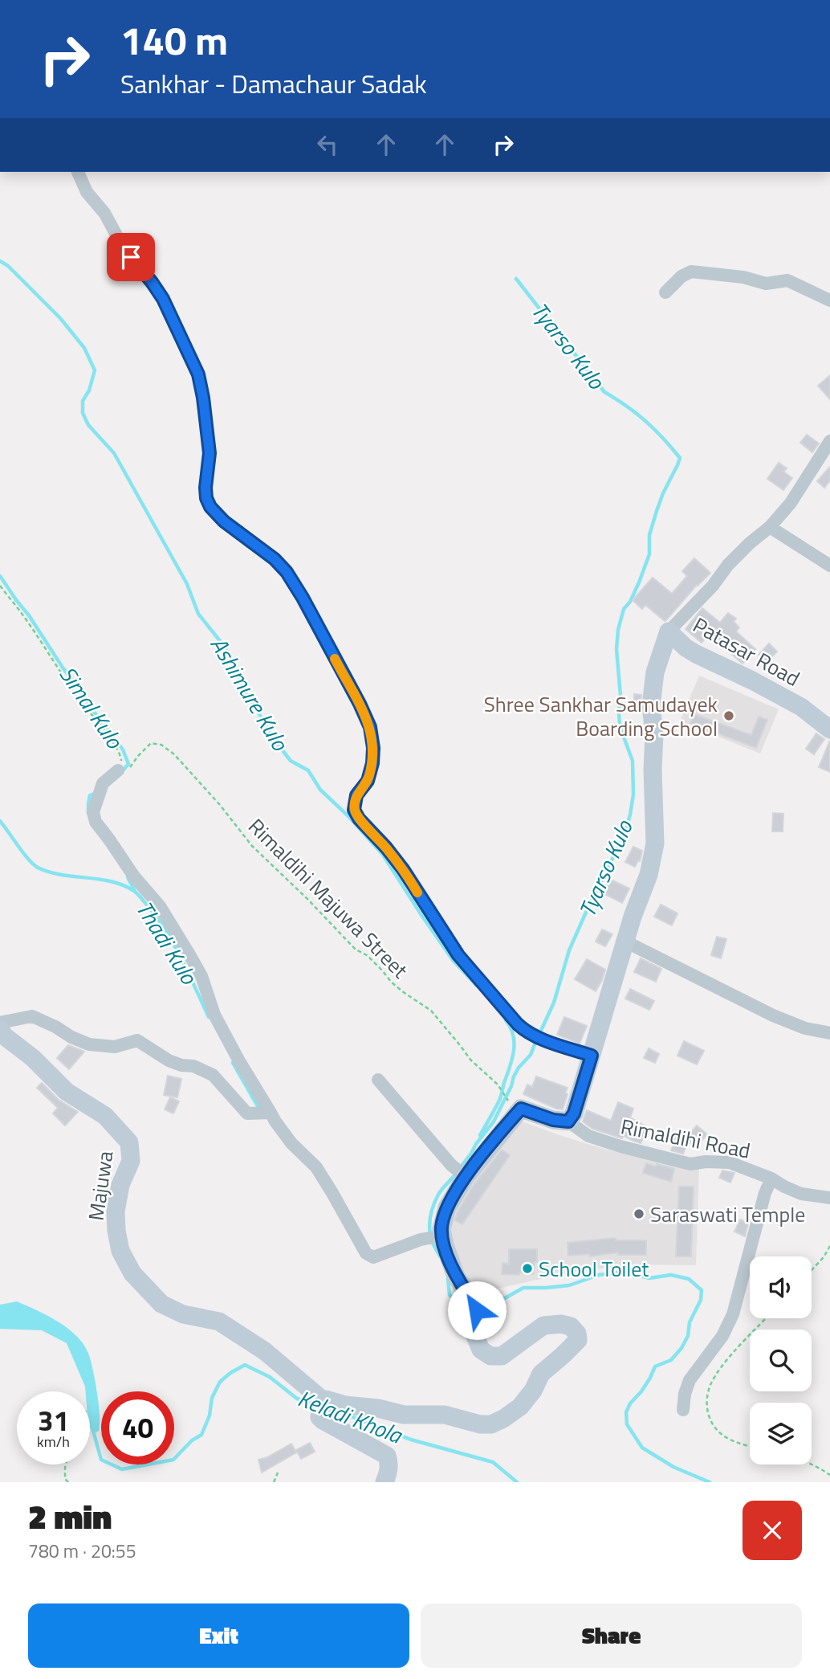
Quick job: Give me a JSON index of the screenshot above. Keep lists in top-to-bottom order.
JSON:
{
  "streets": {
    "street": ["Patasar Road", "Rimaldihi Road", "Majuwa"],
    "path": ["Rimaldihi Majuwa Street"]
  },
  "water": [
    "Tyarso Kulo",
    "Ashimure Kulo",
    "Simal Kulo",
    "Thadi Kulo",
    "Keladi Khola"
  ],
  "places": ["Shree Sankhar Samudayek Boarding School", "Saraswati Temple", "School Toilet"],
  "page": {
    "turn": ["140 m", "Sankhar - Damachaur Sadak"],
    "speed": "31 km/h",
    "limit": "40",
    "heading": ["2 min", "780 m · 20:55"],
    "buttons": ["Exit", "Share"]
  }
}
